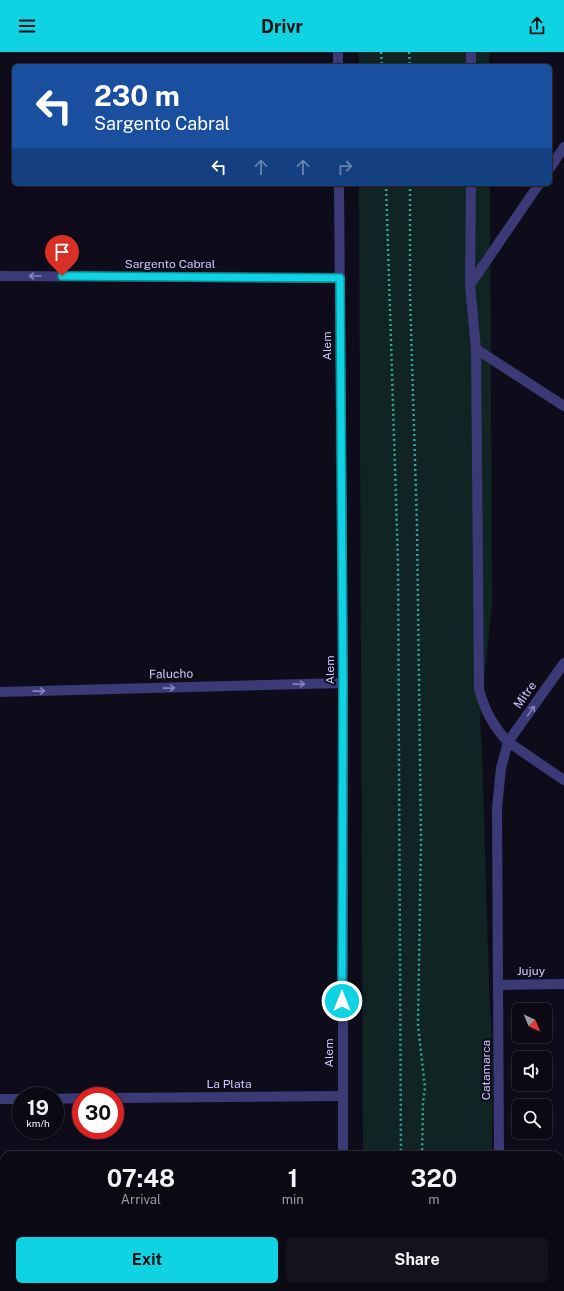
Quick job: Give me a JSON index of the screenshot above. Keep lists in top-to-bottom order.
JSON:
{
  "streets": {
    "street": [
      "Sargento Cabral",
      "Alem",
      "Falucho",
      "Mitre",
      "Jujuy",
      "Catamarca",
      "La Plata"
    ]
  },
  "crossings": [
    ["Sargento Cabral", "Alem"],
    ["Alem", "Falucho"],
    ["Alem", "La Plata"],
    ["Mitre", "Catamarca"],
    ["Jujuy", "Catamarca"]
  ],
  "one_way": ["Sargento Cabral", "Falucho", "Mitre"],
  "north": "bottom right",
  "page": {
    "header": "Drivr",
    "turn": ["230 m", "Sargento Cabral"],
    "speed": "19 km/h",
    "limit": "30",
    "eta": [
      "07:48",
      "Arrival",
      "1",
      "min",
      "320",
      "m"
    ],
    "buttons": ["Exit", "Share"]
  }
}
